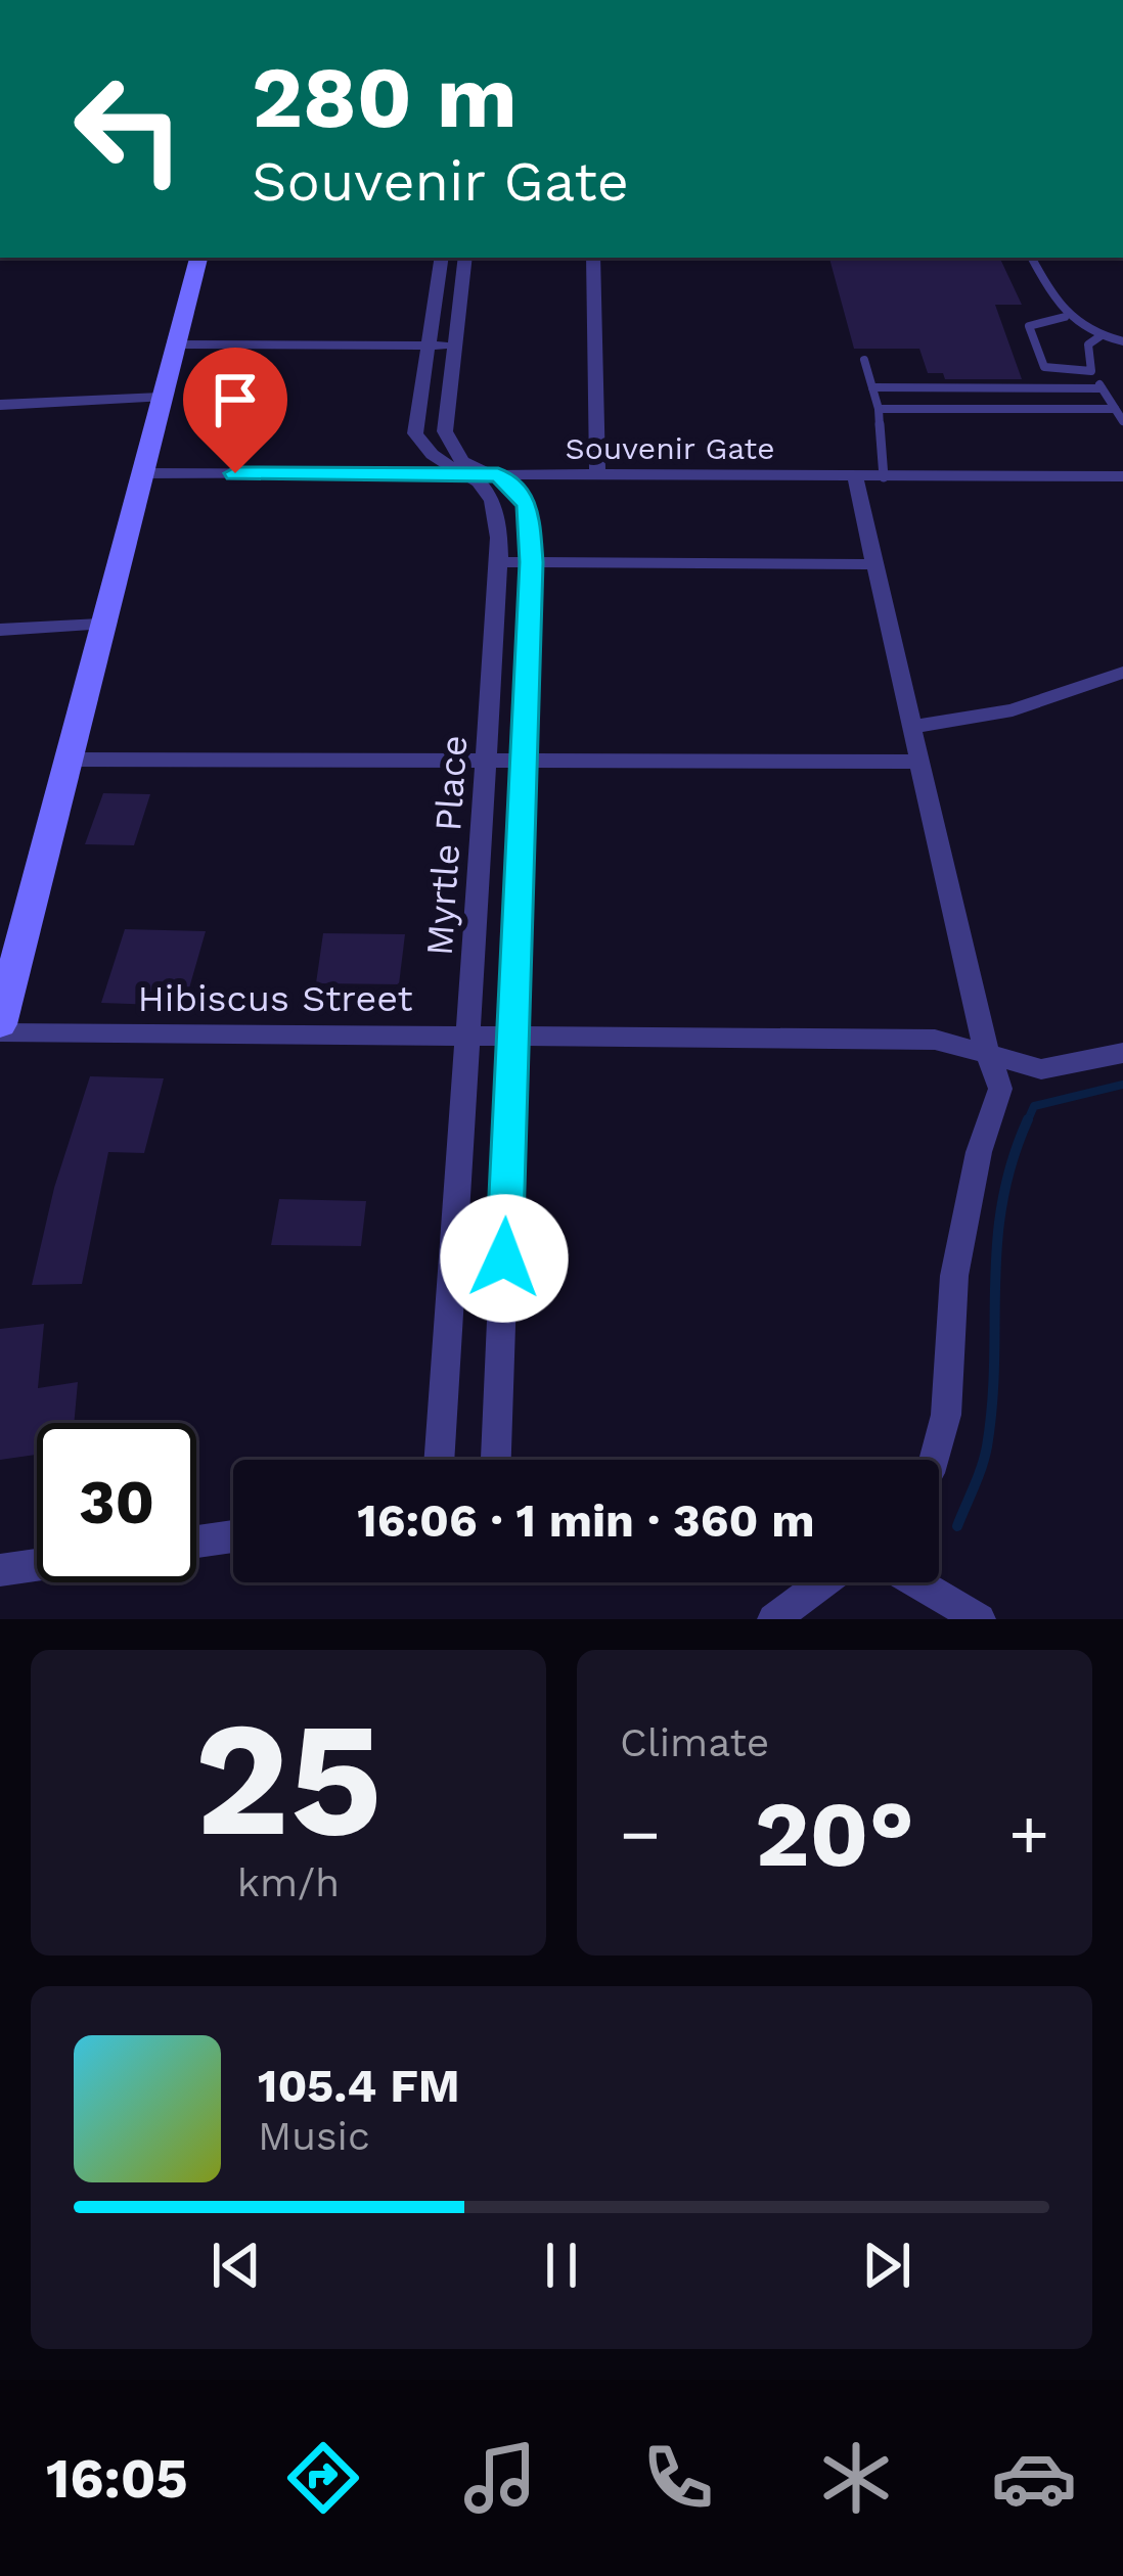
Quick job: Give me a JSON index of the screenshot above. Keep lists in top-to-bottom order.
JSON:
{
  "streets": {
    "street": ["Souvenir Gate", "Myrtle Place", "Hibiscus Street"]
  },
  "crossings": [
    ["Souvenir Gate", "Myrtle Place"],
    ["Myrtle Place", "Hibiscus Street"]
  ],
  "page": {
    "turn": ["280 m", "Souvenir Gate"],
    "limit": "30",
    "trip": "16:06 · 1 min · 360 m",
    "tile": [
      ["25", "km/h"],
      "Climate"
    ],
    "heat": ["−", "20°", "+"],
    "song": ["105.4 FM", "Music"],
    "tabs": "16:05"
  }
}
